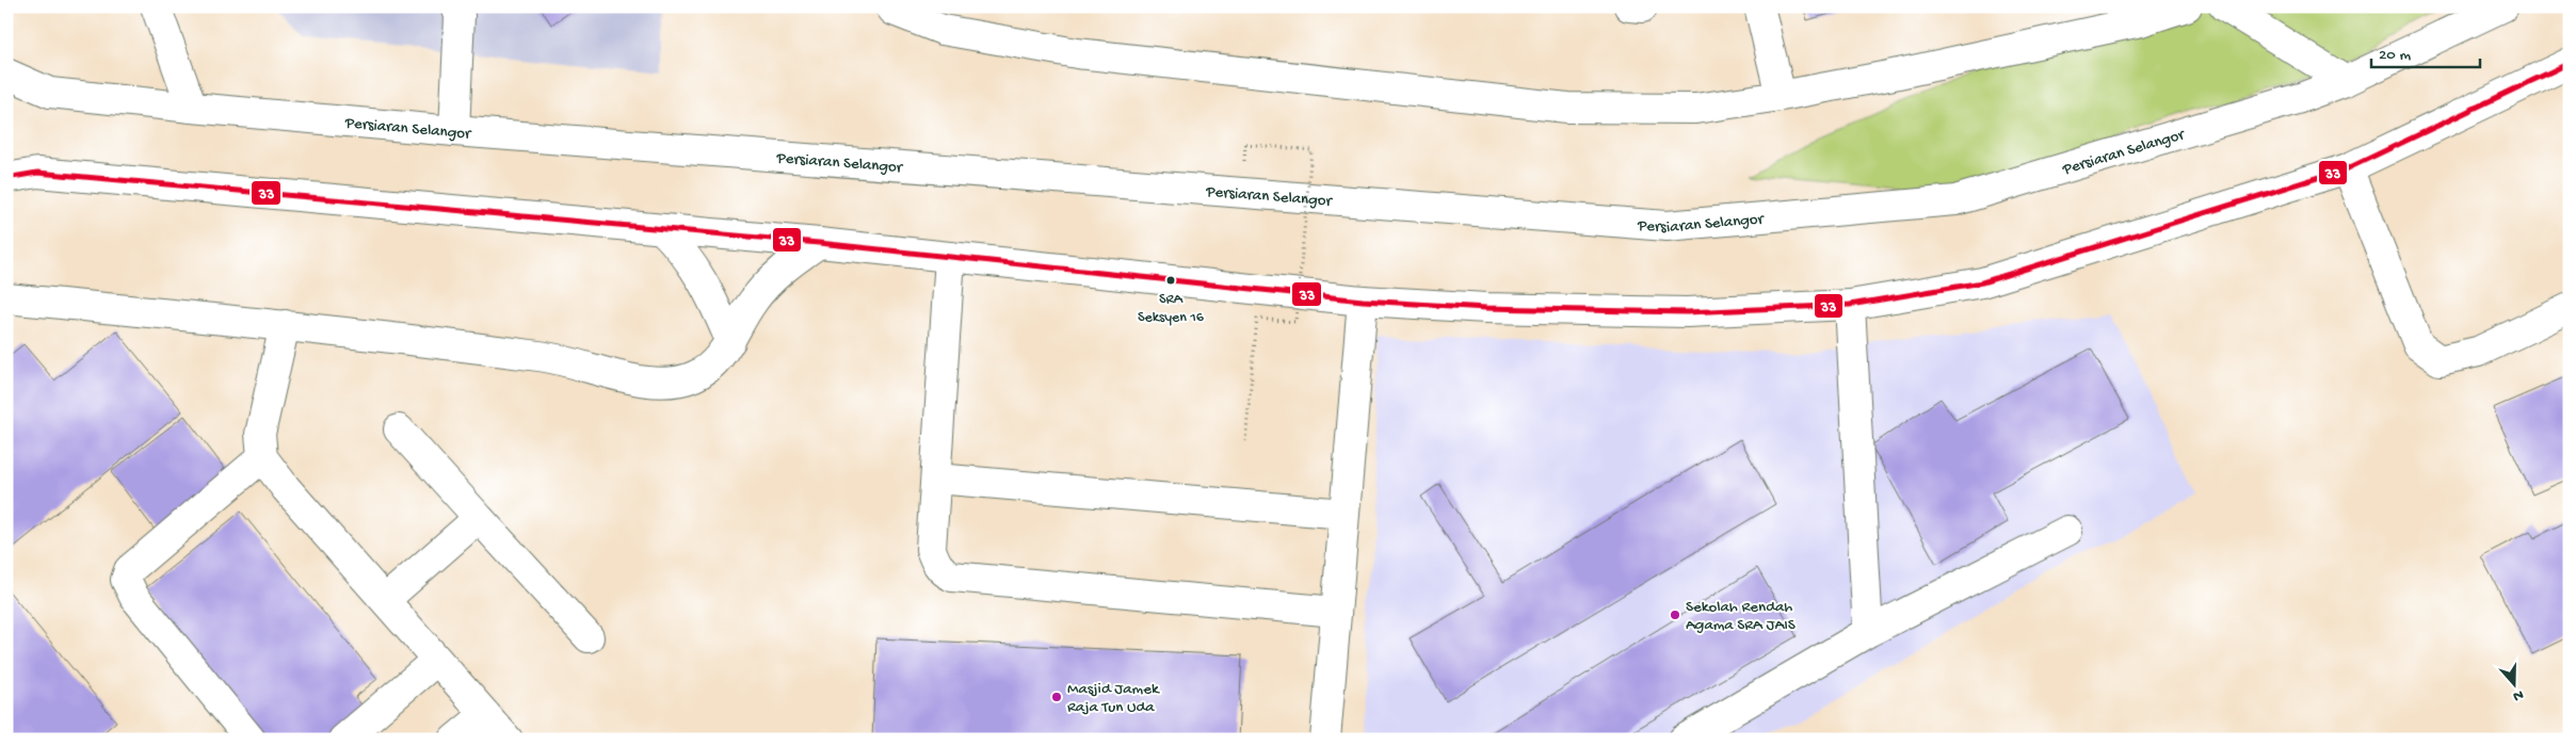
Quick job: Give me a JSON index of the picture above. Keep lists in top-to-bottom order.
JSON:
{
  "streets": {
    "main road": ["Persiaran Selangor"]
  },
  "places": ["SRA Seksyen 16", "Sekolah Rendah Agama SRA JAIS", "Masjid Jamek Raja Tun Uda"],
  "lines": ["transit line 33"],
  "scale_bar": "20 m",
  "north": "bottom"
}
